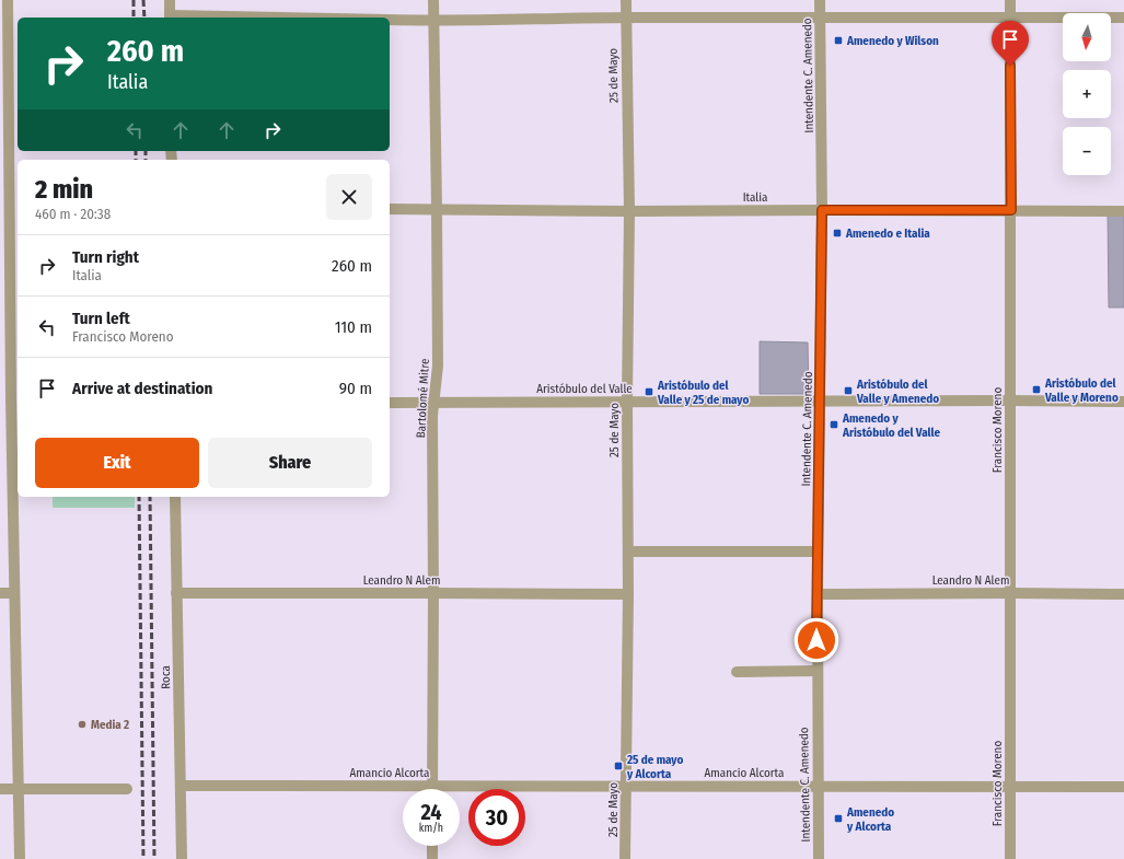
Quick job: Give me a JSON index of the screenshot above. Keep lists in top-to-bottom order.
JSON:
{
  "streets": {
    "street": [
      "25 de Mayo",
      "Intendente C. Amenedo",
      "Italia",
      "Aristóbulo del Valle",
      "Bartolomé Mitre",
      "Francisco Moreno",
      "Leandro N Alem",
      "Roca",
      "Amancio Alcorta"
    ]
  },
  "crossings": [
    ["25 de Mayo", "Italia"],
    ["25 de Mayo", "Aristóbulo del Valle"],
    ["25 de Mayo", "Leandro N Alem"],
    ["25 de Mayo", "Amancio Alcorta"],
    ["Intendente C. Amenedo", "Italia"],
    ["Intendente C. Amenedo", "Aristóbulo del Valle"],
    ["Intendente C. Amenedo", "Leandro N Alem"],
    ["Intendente C. Amenedo", "Amancio Alcorta"],
    ["Italia", "Bartolomé Mitre"],
    ["Italia", "Francisco Moreno"],
    ["Aristóbulo del Valle", "Bartolomé Mitre"],
    ["Aristóbulo del Valle", "Francisco Moreno"],
    ["Bartolomé Mitre", "Leandro N Alem"],
    ["Bartolomé Mitre", "Amancio Alcorta"],
    ["Francisco Moreno", "Leandro N Alem"],
    ["Francisco Moreno", "Amancio Alcorta"],
    ["Leandro N Alem", "Roca"],
    ["Roca", "Amancio Alcorta"]
  ],
  "places": {
    "transit": [
      "Amenedo y Wilson",
      "Amenedo e Italia",
      "Aristóbulo del Valle y Moreno",
      "Aristóbulo del Valle y Amenedo",
      "Aristóbulo del Valle y 25 de mayo",
      "Amenedo y Aristóbulo del Valle",
      "25 de mayo y Alcorta",
      "Amenedo y Alcorta"
    ],
    "other": ["Media 2"]
  },
  "north": "bottom",
  "page": {
    "map_buttons": ["+", "−"],
    "turn": ["260 m", "Italia"],
    "heading": ["2 min", "460 m · 20:38"],
    "list": [
      {
        "name": "Turn right",
        "note": "Italia",
        "value": "260 m"
      },
      {
        "name": "Turn left",
        "note": "Francisco Moreno",
        "value": "110 m"
      },
      {
        "name": "Arrive at destination",
        "value": "90 m"
      }
    ],
    "buttons": ["Exit", "Share"],
    "speed": "24 km/h",
    "limit": "30"
  }
}
